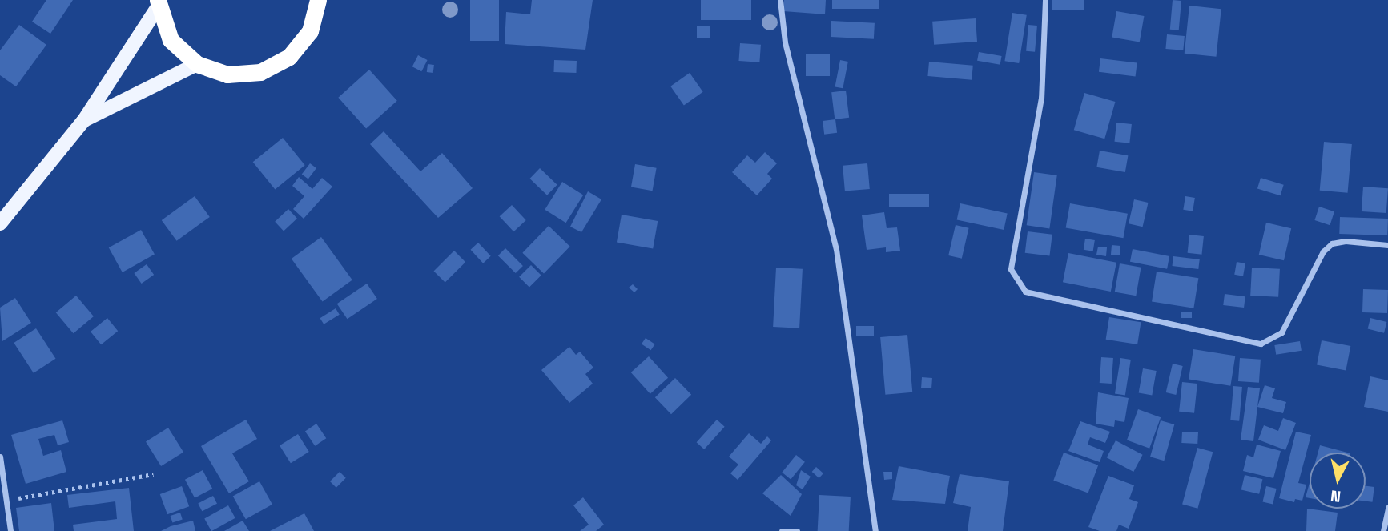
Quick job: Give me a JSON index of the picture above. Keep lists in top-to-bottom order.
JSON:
{
  "north": "bottom"
}
